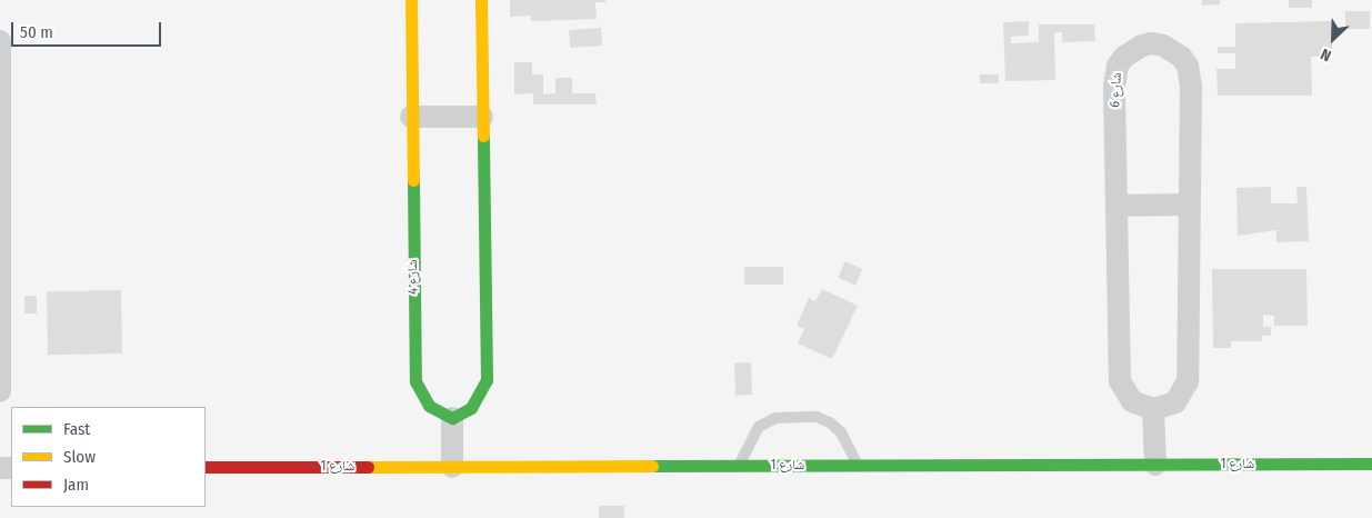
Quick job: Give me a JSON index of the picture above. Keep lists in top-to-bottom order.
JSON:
{
  "streets": {
    "street": ["شارع 6", "شارع 4", "شارع 1"]
  },
  "legend": ["Fast", "Slow", "Jam"],
  "scale_bar": "50 m",
  "north": "bottom left"
}
